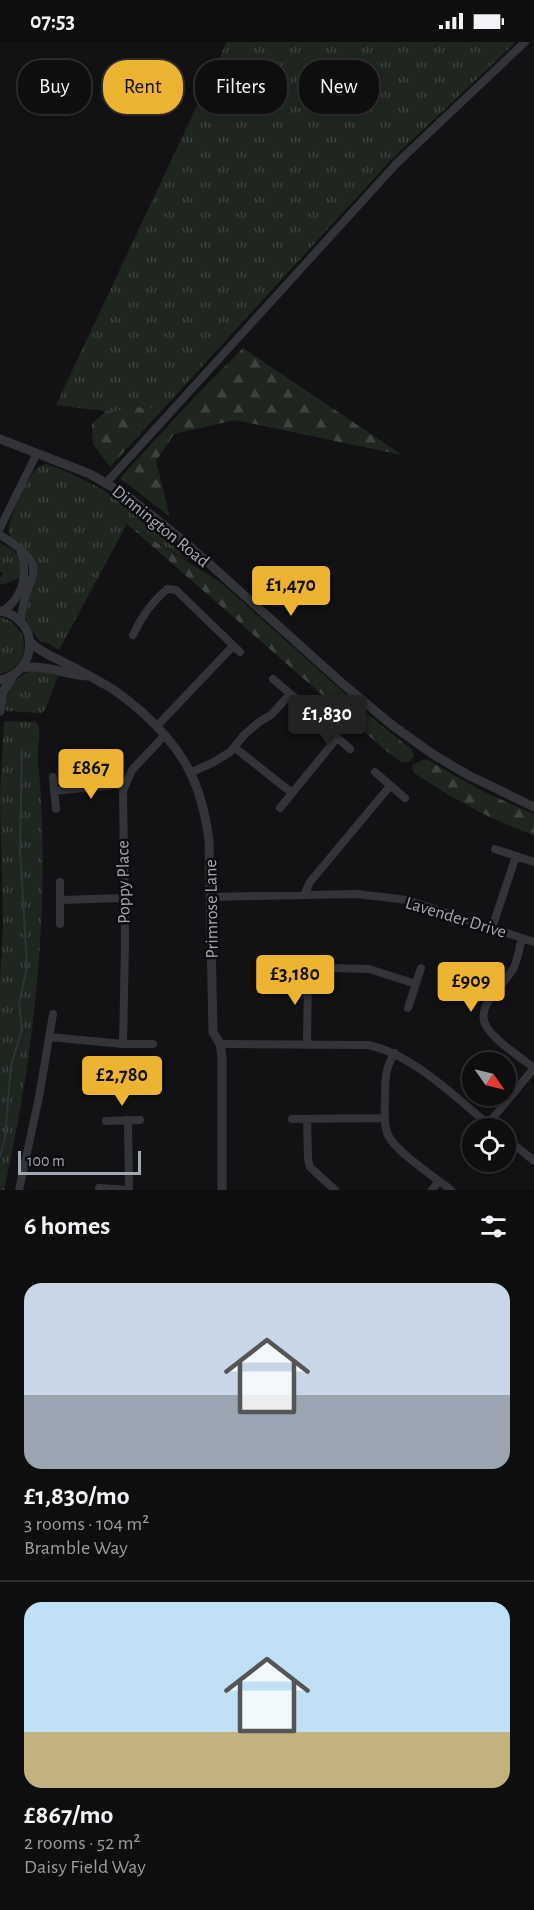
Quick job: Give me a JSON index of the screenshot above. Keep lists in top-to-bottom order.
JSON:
{
  "streets": {
    "street": [
      "Dinnington Road",
      "Poppy Place",
      "Primrose Lane",
      "Lavender Drive"
    ]
  },
  "crossings": [
    ["Primrose Lane", "Lavender Drive"]
  ],
  "scale_bar": "100 m",
  "north": "bottom right",
  "page": {
    "status": "07:53",
    "chip": [
      "Buy",
      "Rent",
      "Filters",
      "New"
    ],
    "price": [
      "£1,470",
      "£1,830",
      "£867",
      "£3,180",
      "£909",
      "£2,780"
    ],
    "scale": "100 m",
    "heading": "6 homes",
    "list": [
      {
        "name": "£1,830/mo",
        "note": "3 rooms · 104 m² · Bramble Way"
      },
      {
        "name": "£867/mo",
        "note": "2 rooms · 52 m² · Daisy Field Way"
      }
    ]
  }
}
